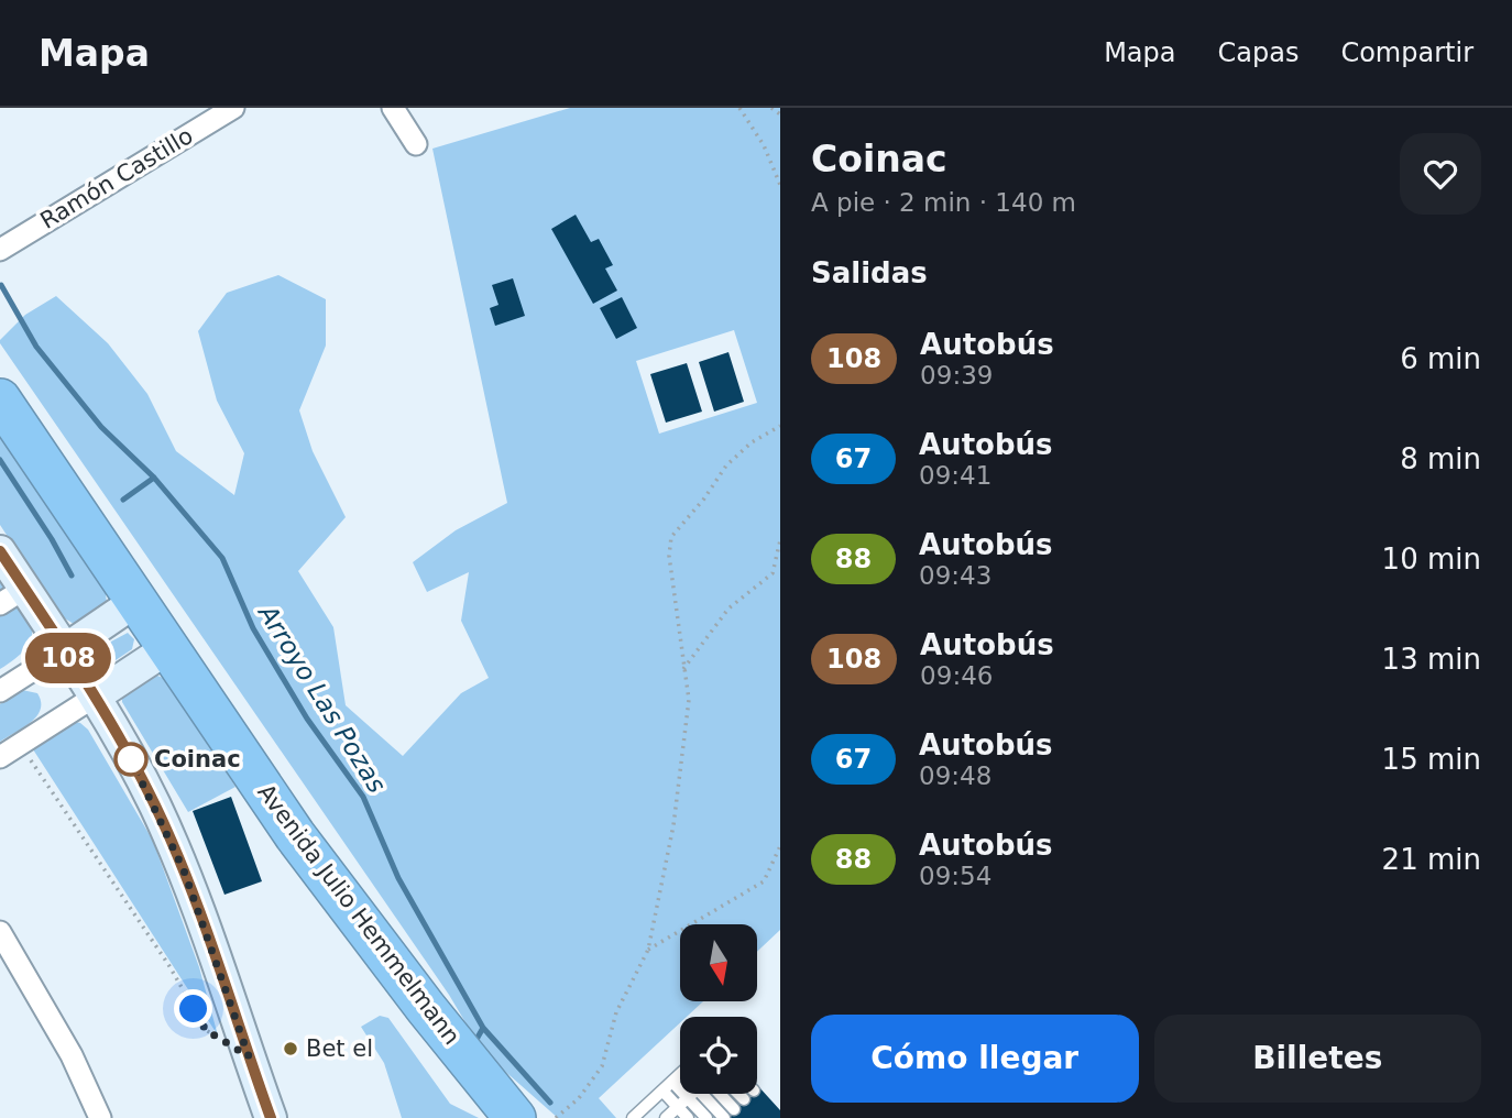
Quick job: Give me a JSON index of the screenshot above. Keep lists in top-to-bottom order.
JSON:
{
  "streets": {
    "highway": ["Avenida Julio Hemmelmann"],
    "street": ["Ramón Castillo"]
  },
  "water": ["Arroyo Las Pozas"],
  "places": ["Coinac", "Bet el"],
  "lines": ["bus line 108"],
  "north": "bottom",
  "page": {
    "header": "Mapa",
    "nav": ["Mapa", "Capas", "Compartir"],
    "on_map": "108",
    "heading": [
      ["Coinac", "A pie · 2 min · 140 m"],
      "Salidas"
    ],
    "list": [
      {
        "mark": "108",
        "name": "Autobús",
        "note": "09:39",
        "value": "6 min"
      },
      {
        "mark": "67",
        "name": "Autobús",
        "note": "09:41",
        "value": "8 min"
      },
      {
        "mark": "88",
        "name": "Autobús",
        "note": "09:43",
        "value": "10 min"
      },
      {
        "mark": "108",
        "name": "Autobús",
        "note": "09:46",
        "value": "13 min"
      },
      {
        "mark": "67",
        "name": "Autobús",
        "note": "09:48",
        "value": "15 min"
      },
      {
        "mark": "88",
        "name": "Autobús",
        "note": "09:54",
        "value": "21 min"
      }
    ],
    "buttons": ["Cómo llegar", "Billetes"]
  }
}
